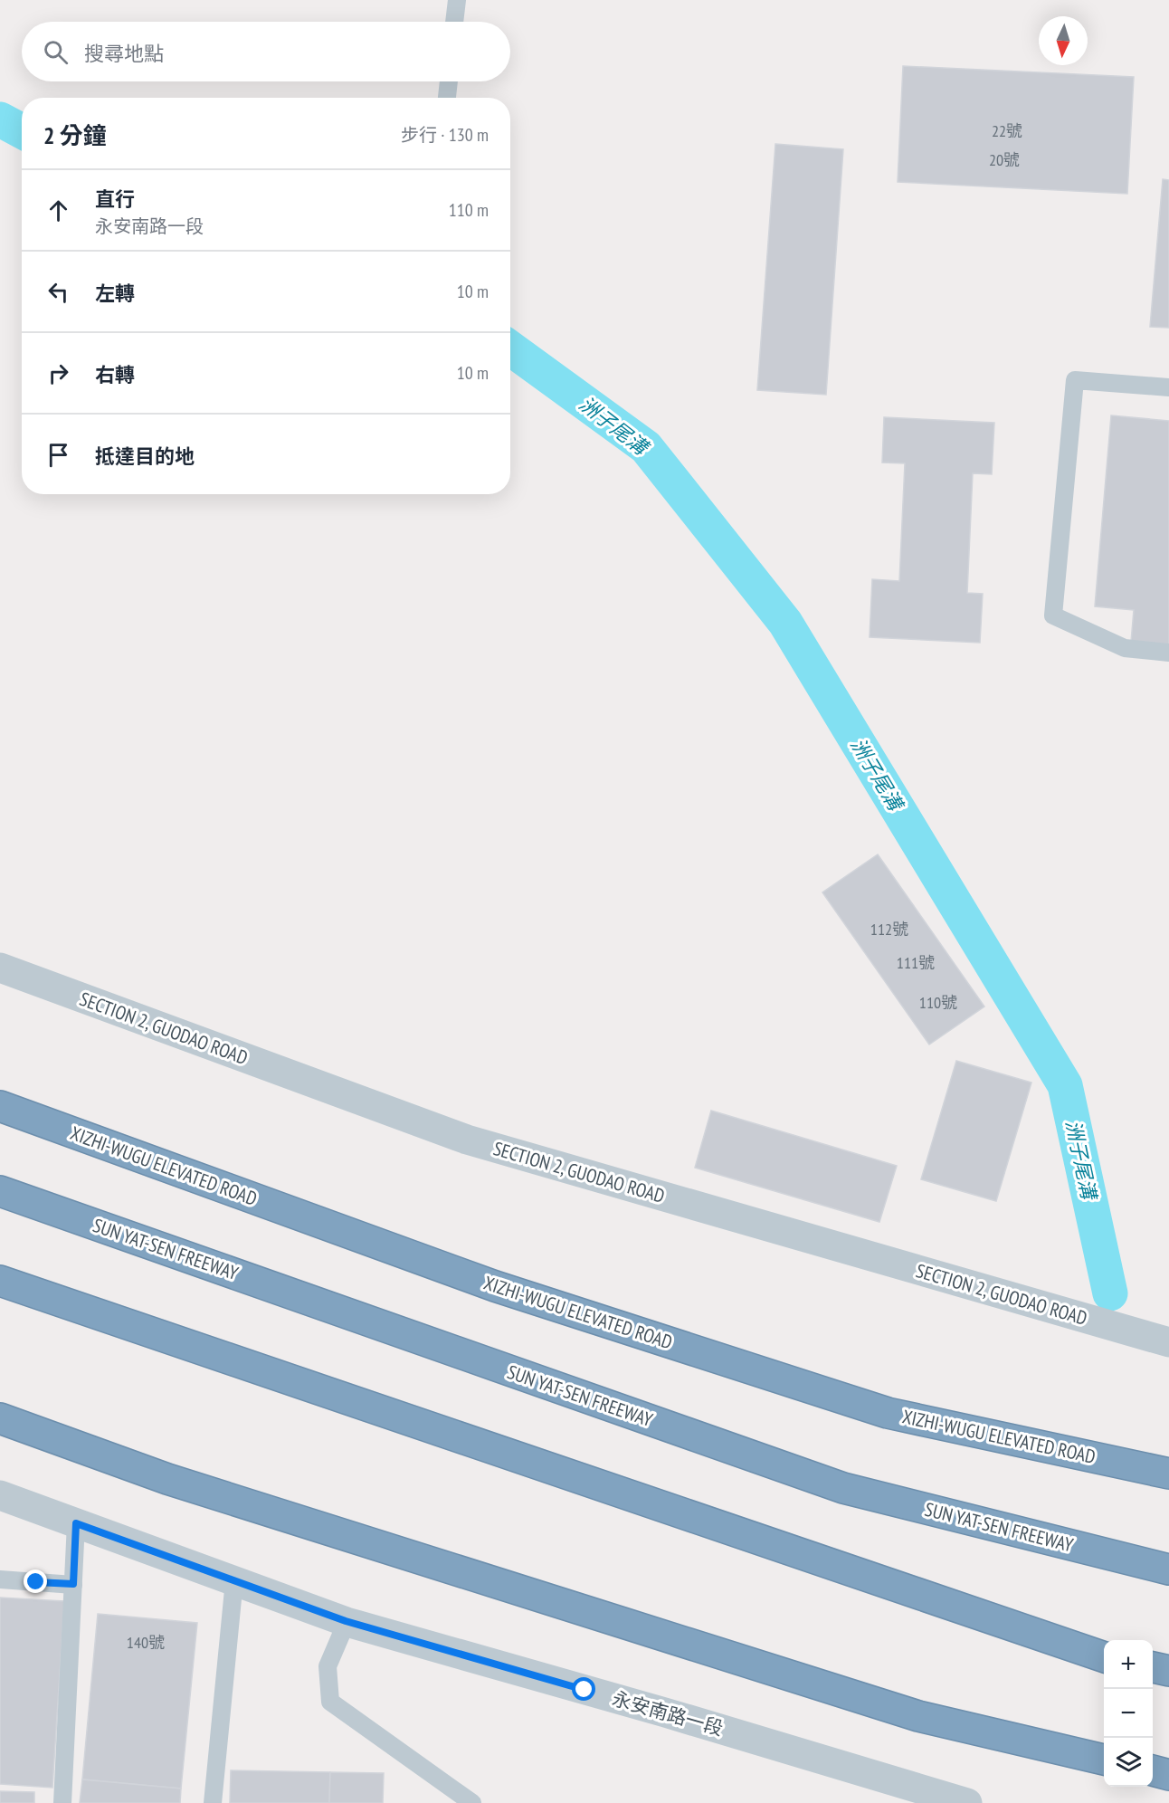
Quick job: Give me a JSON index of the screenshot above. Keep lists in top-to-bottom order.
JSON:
{
  "streets": {
    "highway": ["XIZHI-WUGU ELEVATED ROAD", "SUN YAT-SEN FREEWAY"],
    "street": ["SECTION 2, GUODAO ROAD", "永安南路一段"]
  },
  "water": ["洲子尾溝"],
  "house_numbers": [
    "22號",
    "20號",
    "112號",
    "111號",
    "110號",
    "140號"
  ],
  "north": "bottom",
  "page": {
    "search": "搜尋地點",
    "heading": ["2 分鐘", "步行 · 130 m"],
    "list": [
      ["直行", "永安南路一段", "110 m"],
      ["左轉", "10 m"],
      ["右轉", "10 m"],
      "抵達目的地"
    ],
    "map_buttons": ["+", "−"]
  }
}
